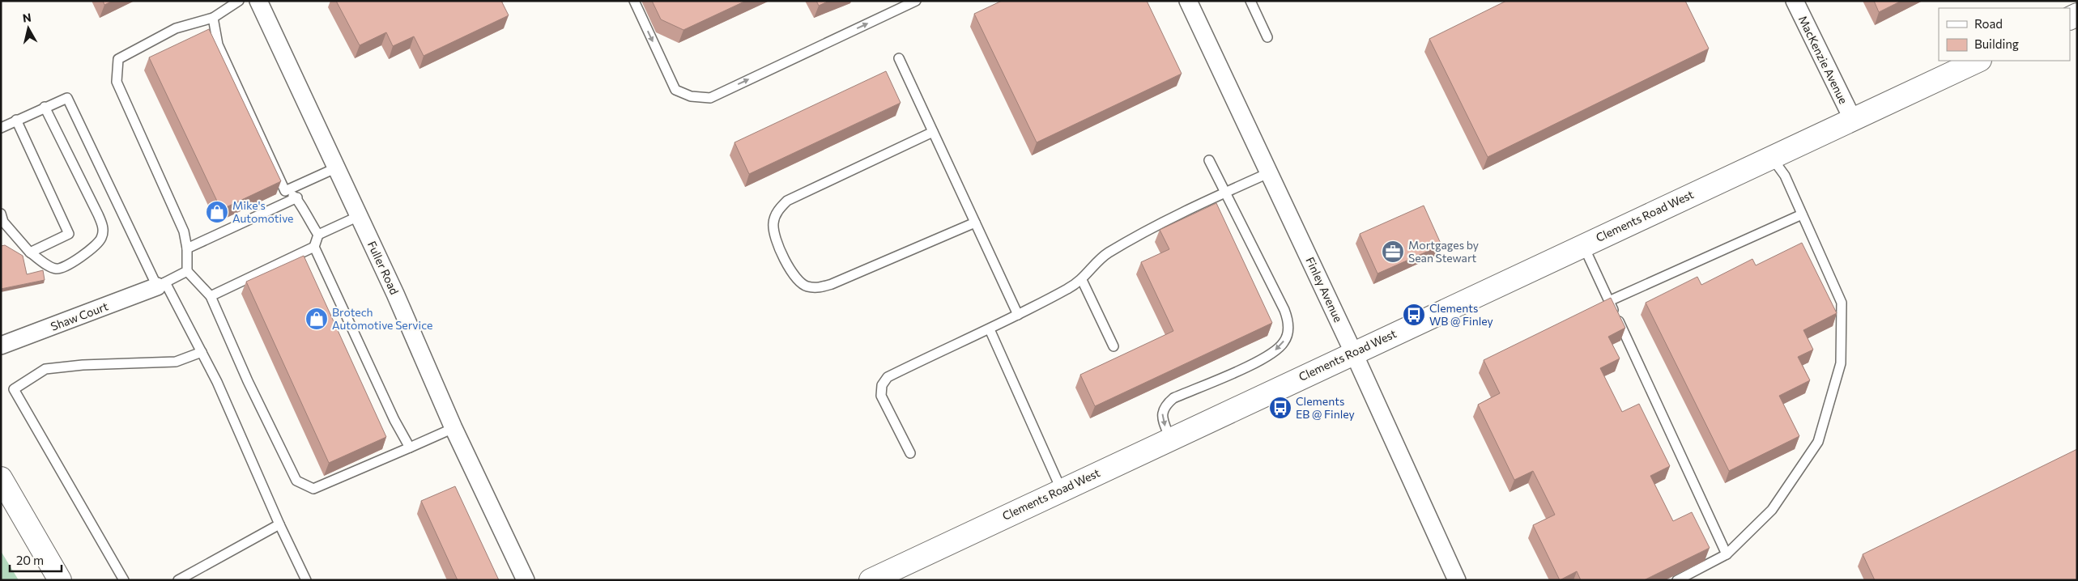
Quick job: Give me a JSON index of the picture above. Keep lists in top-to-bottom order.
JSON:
{
  "streets": {
    "street": [
      "MacKenzie Avenue",
      "Clements Road West",
      "Fuller Road",
      "Finley Avenue",
      "Shaw Court"
    ]
  },
  "crossings": [
    ["MacKenzie Avenue", "Clements Road West"],
    ["Clements Road West", "Finley Avenue"]
  ],
  "places": {
    "shop": ["Mike's Automotive", "Brotech Automotive Service"],
    "office": ["Mortgages by Sean Stewart"],
    "bus stop": ["Clements WB @ Finley", "Clements EB @ Finley"]
  },
  "legend": ["Road", "Building"],
  "scale_bar": "20 m",
  "north": "top"
}
